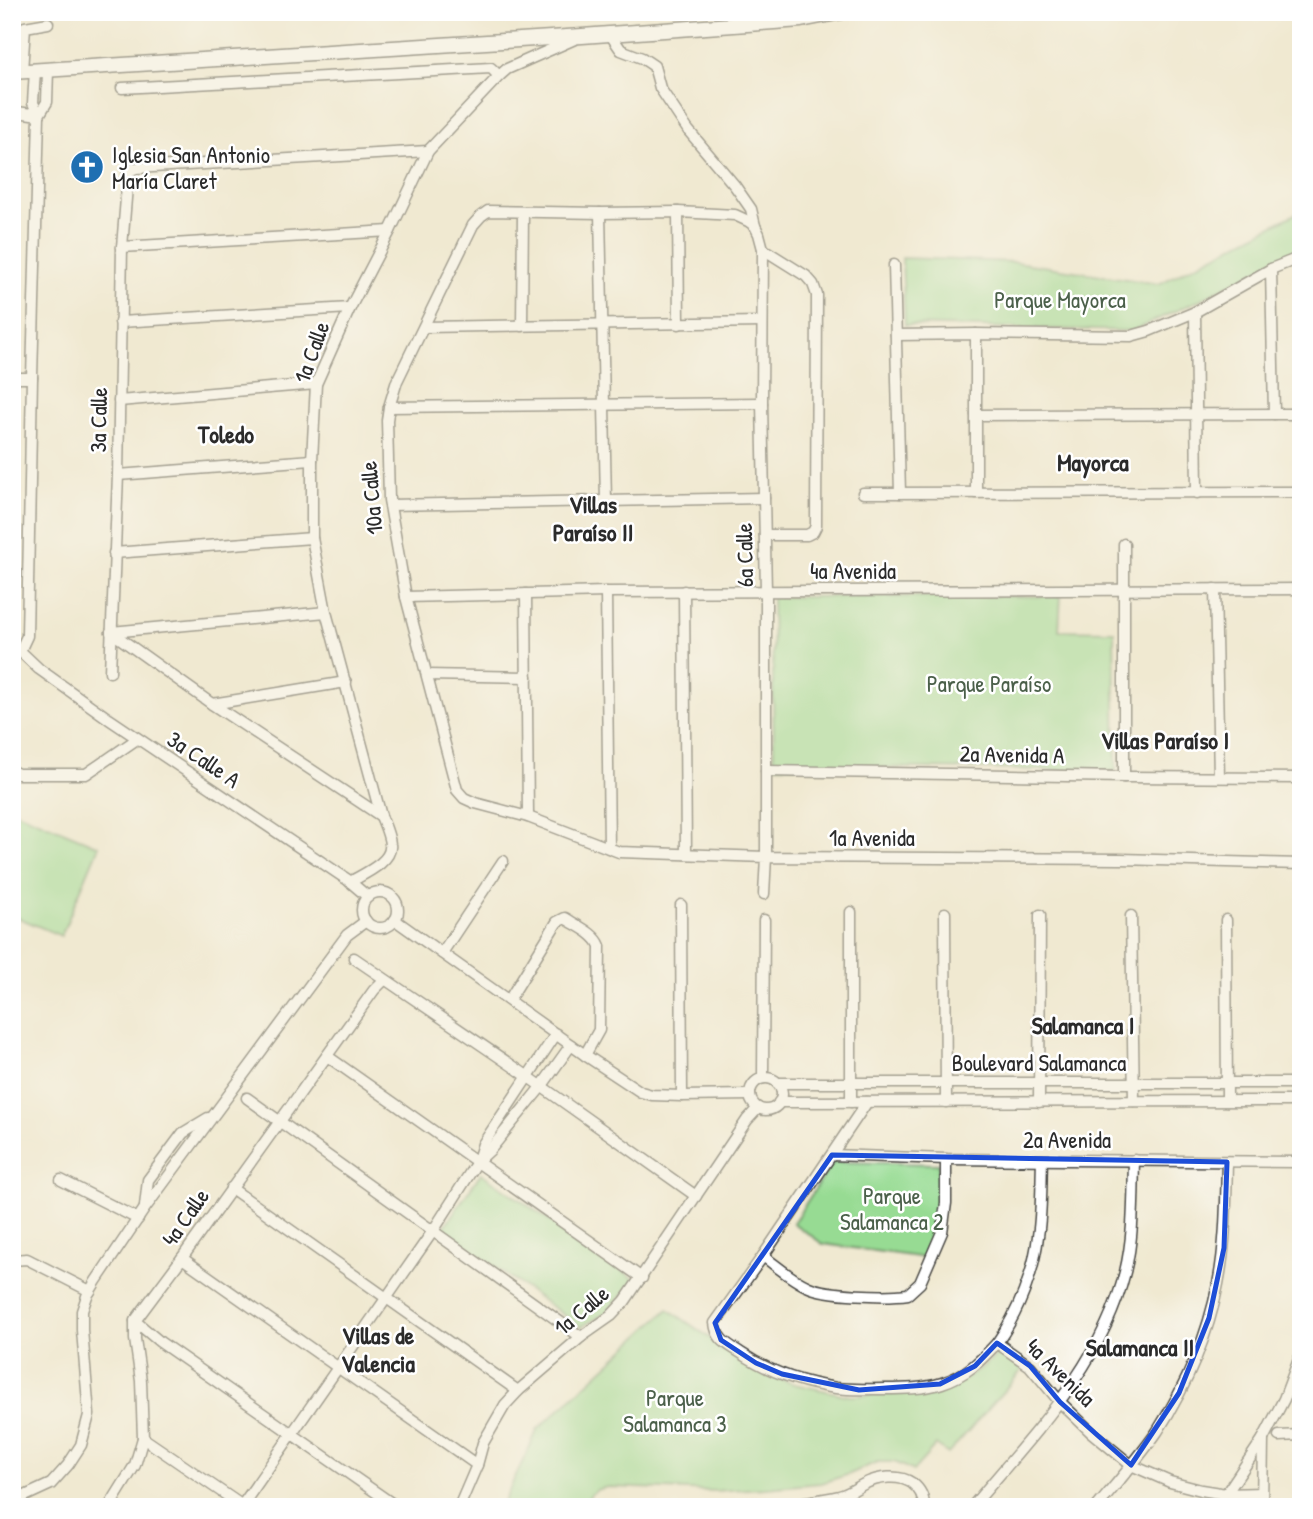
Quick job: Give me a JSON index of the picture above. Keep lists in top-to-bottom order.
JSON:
{
  "streets": {
    "street": [
      "1a Calle",
      "3a Calle",
      "10a Calle",
      "6a Calle",
      "4a Avenida",
      "2a Avenida A",
      "3a Calle A",
      "1a Avenida",
      "Boulevard Salamanca",
      "2a Avenida",
      "4a Calle"
    ]
  },
  "crossings": [
    ["1a Calle", "3a Calle"],
    ["1a Calle", "3a Calle A"],
    ["1a Calle", "Boulevard Salamanca"],
    ["10a Calle", "4a Avenida"],
    ["10a Calle", "1a Avenida"],
    ["6a Calle", "4a Avenida"],
    ["6a Calle", "2a Avenida A"],
    ["6a Calle", "1a Avenida"]
  ],
  "districts": [
    "Toledo",
    "Mayorca",
    "Villas Paraíso II",
    "Villas Paraíso I",
    "Salamanca I",
    "Villas de Valencia",
    "Salamanca II"
  ],
  "parks": [
    "Parque Mayorca",
    "Parque Paraíso",
    "Parque Salamanca 2",
    "Parque Salamanca 3"
  ],
  "places": {
    "church": ["Iglesia San Antonio María Claret"]
  }
}
